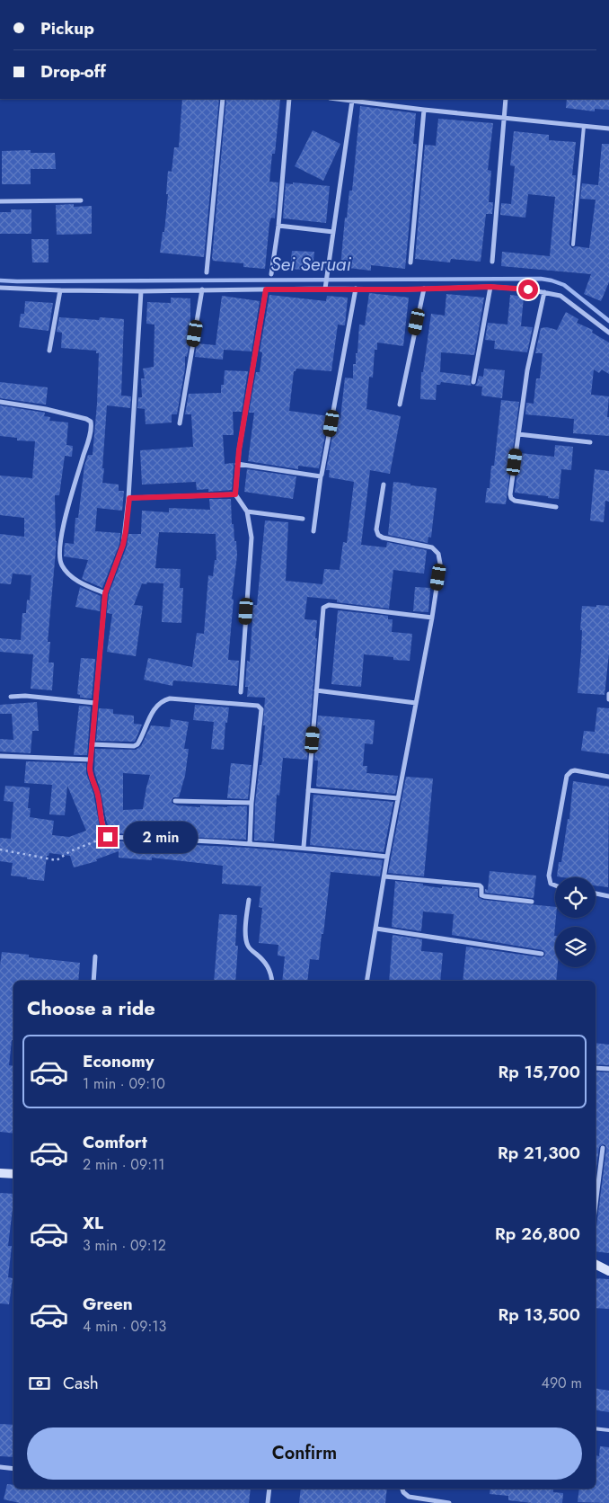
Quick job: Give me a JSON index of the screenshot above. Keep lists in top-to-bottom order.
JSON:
{
  "water": ["Sei Seruai"],
  "page": {
    "banner": ["Pickup", "Drop-off"],
    "bubble": "2 min",
    "heading": "Choose a ride",
    "list": [
      {
        "name": "Economy",
        "note": "1 min · 09:10",
        "value": "Rp 15,700"
      },
      {
        "name": "Comfort",
        "note": "2 min · 09:11",
        "value": "Rp 21,300"
      },
      {
        "name": "XL",
        "note": "3 min · 09:12",
        "value": "Rp 26,800"
      },
      {
        "name": "Green",
        "note": "4 min · 09:13",
        "value": "Rp 13,500"
      }
    ],
    "pay": ["Cash", "490 m"],
    "buttons": "Confirm"
  }
}
